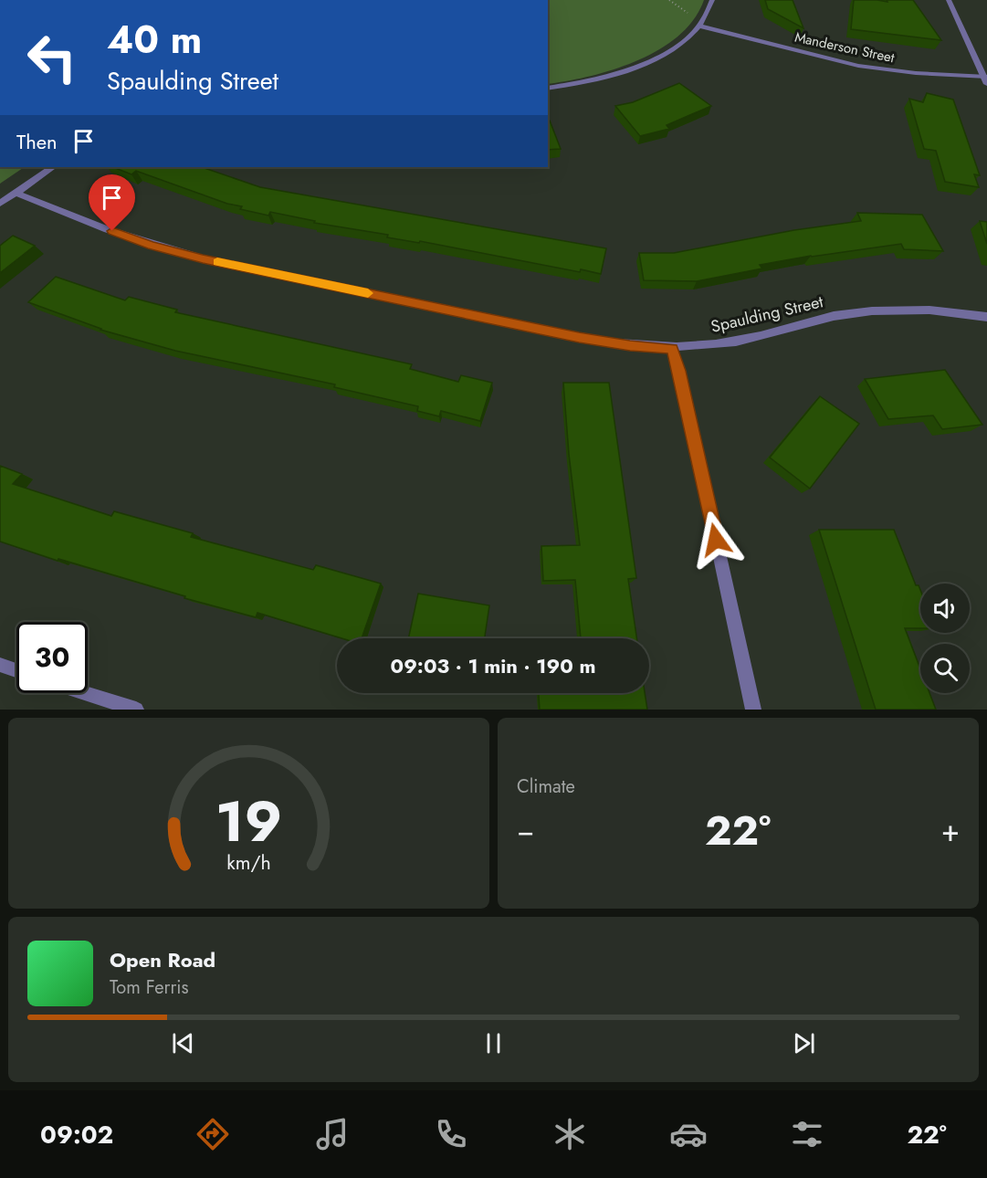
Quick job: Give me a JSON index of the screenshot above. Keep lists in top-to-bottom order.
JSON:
{
  "streets": {
    "street": ["Manderson Street", "Spaulding Street"]
  },
  "page": {
    "turn": ["40 m", "Spaulding Street"],
    "then": "Then",
    "limit": "30",
    "trip": "09:03 · 1 min · 190 m",
    "tile": "Climate",
    "heat": ["−", "22°", "+"],
    "song": ["Open Road", "Tom Ferris"],
    "tabs": ["09:02", "22°"],
    "gauge": ["19", "km/h"]
  }
}
